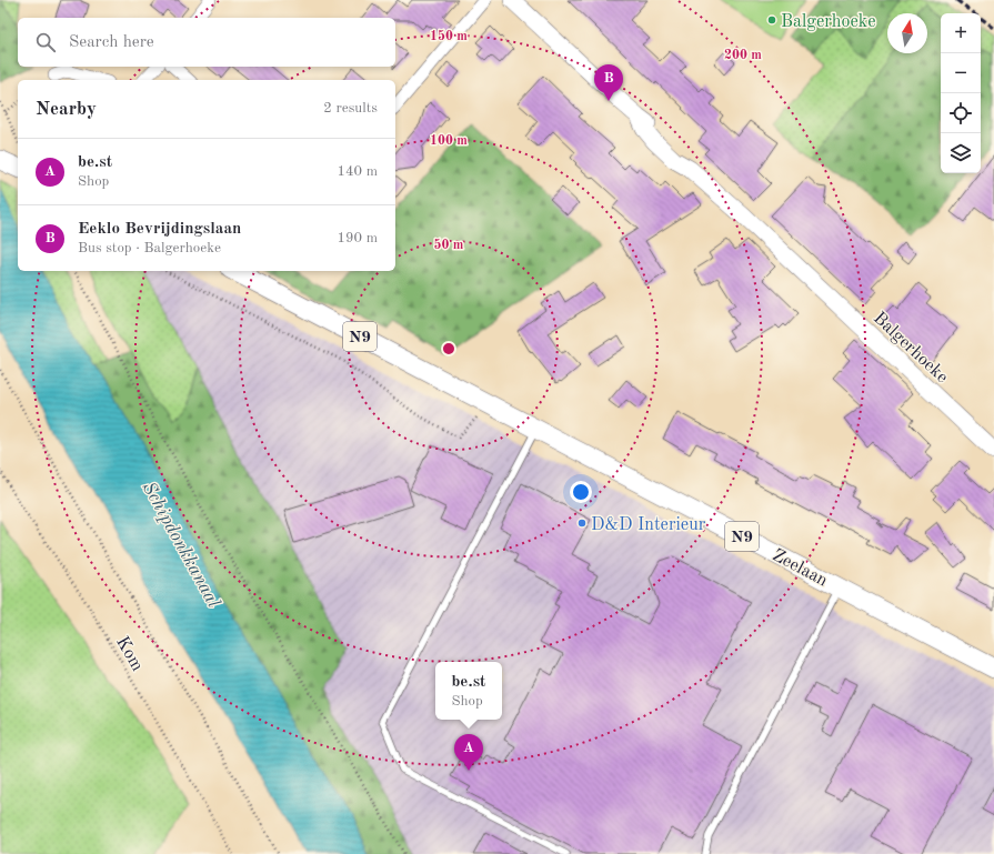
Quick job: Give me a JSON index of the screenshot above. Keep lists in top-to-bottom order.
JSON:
{
  "streets": {
    "main road": ["N9", "Balgerhoeke", "Zeelaan"],
    "path": ["Kom"]
  },
  "crossings": [
    ["N9", "Zeelaan"]
  ],
  "water": ["Schipdonkkanaal"],
  "places": ["Balgerhoeke", "D&D Interieur"],
  "north": "top",
  "page": {
    "map_buttons": ["+", "−"],
    "search": "Search here",
    "pins": ["B", "A"],
    "heading": ["Nearby", "2 results"],
    "list": [
      {
        "mark": "A",
        "name": "be.st",
        "note": "Shop",
        "value": "140 m"
      },
      {
        "mark": "B",
        "name": "Eeklo Bevrijdingslaan",
        "note": "Bus stop · Balgerhoeke",
        "value": "190 m"
      }
    ],
    "popup": ["be.st", "Shop"]
  },
  "rings": [
    "150 m",
    "200 m",
    "100 m",
    "50 m"
  ]
}
